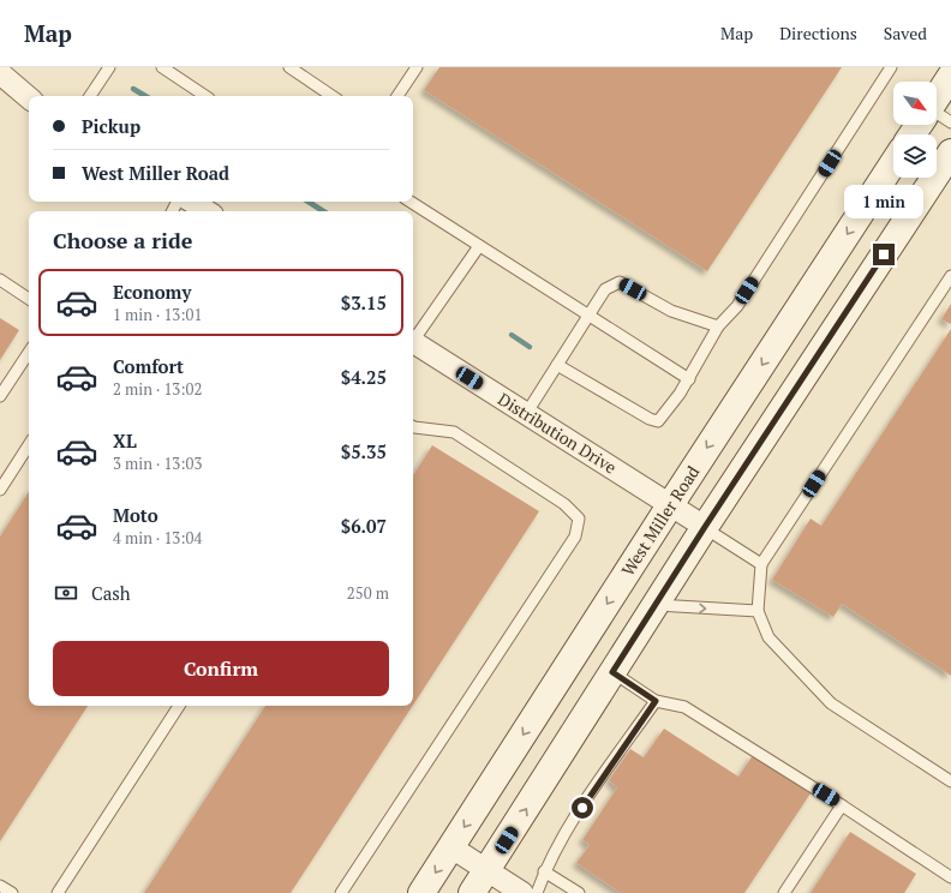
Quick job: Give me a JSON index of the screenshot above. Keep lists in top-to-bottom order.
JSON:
{
  "streets": {
    "main road": ["West Miller Road"],
    "street": ["Distribution Drive"]
  },
  "crossings": [
    ["Distribution Drive", "West Miller Road"]
  ],
  "north": "bottom right",
  "page": {
    "header": "Map",
    "nav": ["Map", "Directions", "Saved"],
    "banner": ["Pickup", "West Miller Road"],
    "bubble": "1 min",
    "heading": "Choose a ride",
    "list": [
      {
        "name": "Economy",
        "note": "1 min · 13:01",
        "value": "$3.15"
      },
      {
        "name": "Comfort",
        "note": "2 min · 13:02",
        "value": "$4.25"
      },
      {
        "name": "XL",
        "note": "3 min · 13:03",
        "value": "$5.35"
      },
      {
        "name": "Moto",
        "note": "4 min · 13:04",
        "value": "$6.07"
      }
    ],
    "pay": ["Cash", "250 m"],
    "buttons": "Confirm"
  }
}
